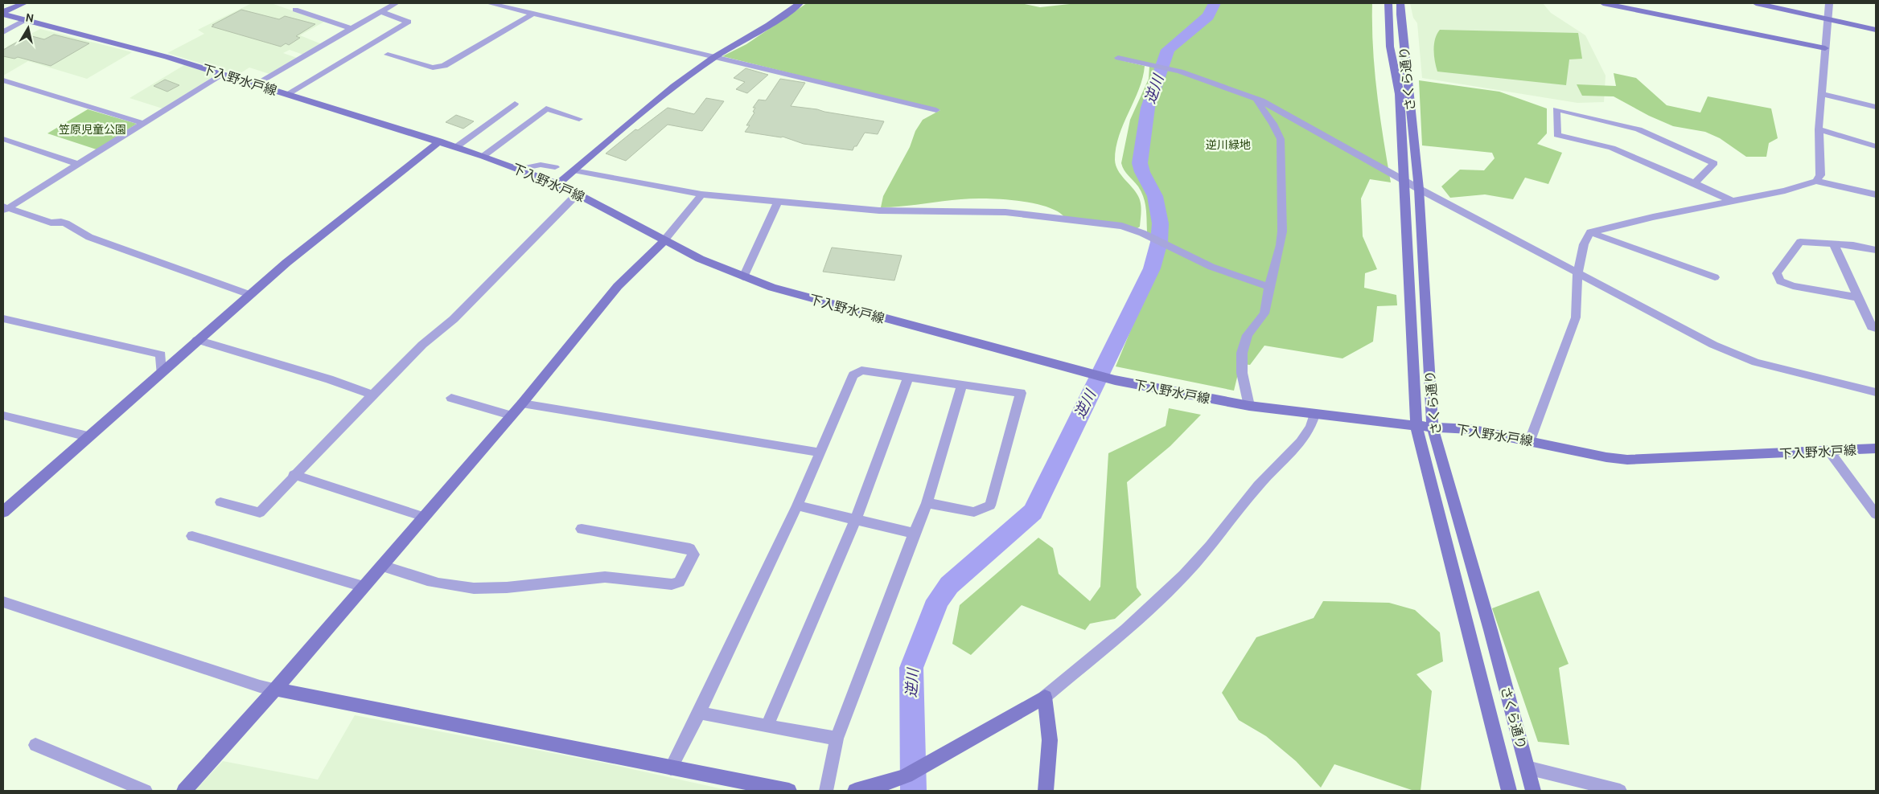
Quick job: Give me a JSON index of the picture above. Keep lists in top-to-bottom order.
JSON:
{
  "streets": {
    "street": ["さくら通り", "下入野水戸線"]
  },
  "crossings": [
    ["さくら通り", "下入野水戸線"]
  ],
  "water": ["逆川"],
  "parks": ["笠原児童公園", "逆川緑地"],
  "north": "top"
}
